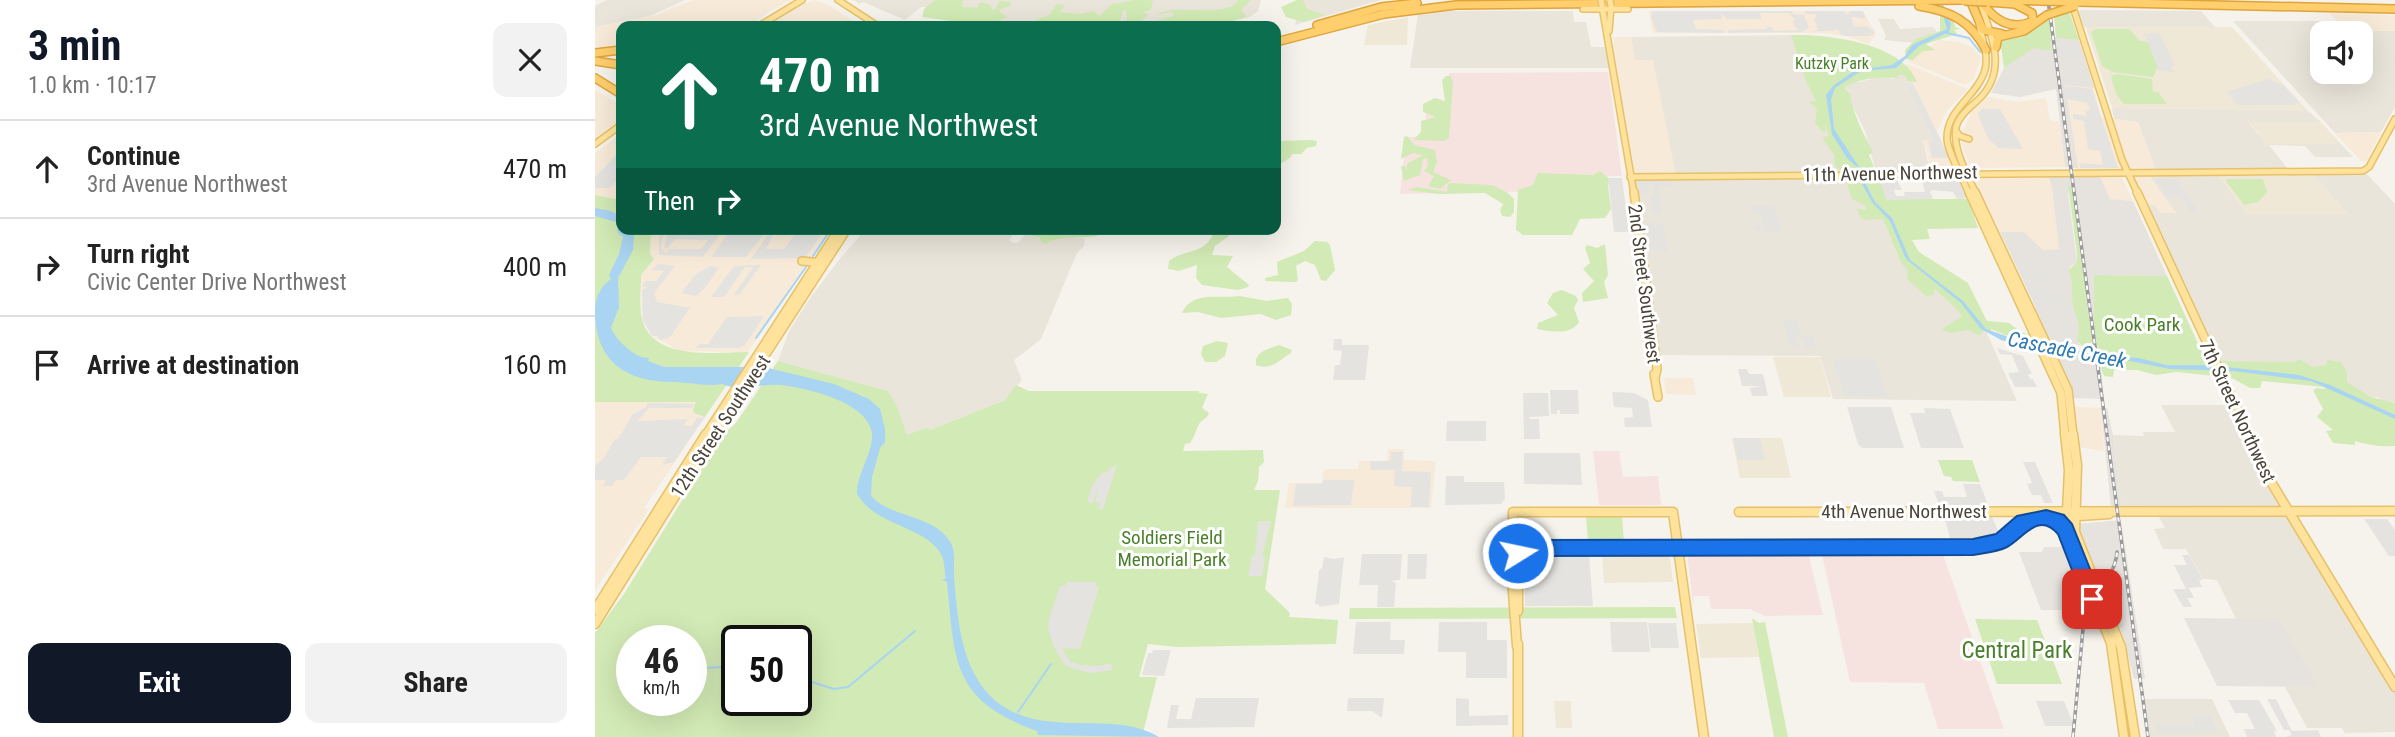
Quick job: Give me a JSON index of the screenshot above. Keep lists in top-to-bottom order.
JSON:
{
  "streets": {
    "main road": [
      "11th Avenue Northwest",
      "2nd Street Southwest",
      "7th Street Northwest",
      "12th Street Southwest",
      "4th Avenue Northwest"
    ]
  },
  "crossings": [
    ["11th Avenue Northwest", "2nd Street Southwest"],
    ["11th Avenue Northwest", "7th Street Northwest"],
    ["7th Street Northwest", "4th Avenue Northwest"]
  ],
  "water": ["Cascade Creek"],
  "parks": [
    "Kutzky Park",
    "Cook Park",
    "Soldiers Field Memorial Park",
    "Central Park"
  ],
  "page": {
    "heading": ["3 min", "1.0 km · 10:17"],
    "turn": ["470 m", "3rd Avenue Northwest"],
    "list": [
      {
        "name": "Continue",
        "note": "3rd Avenue Northwest",
        "value": "470 m"
      },
      {
        "name": "Turn right",
        "note": "Civic Center Drive Northwest",
        "value": "400 m"
      },
      {
        "name": "Arrive at destination",
        "value": "160 m"
      }
    ],
    "then": "Then",
    "speed": "46 km/h",
    "limit": "50",
    "buttons": ["Exit", "Share"]
  }
}
